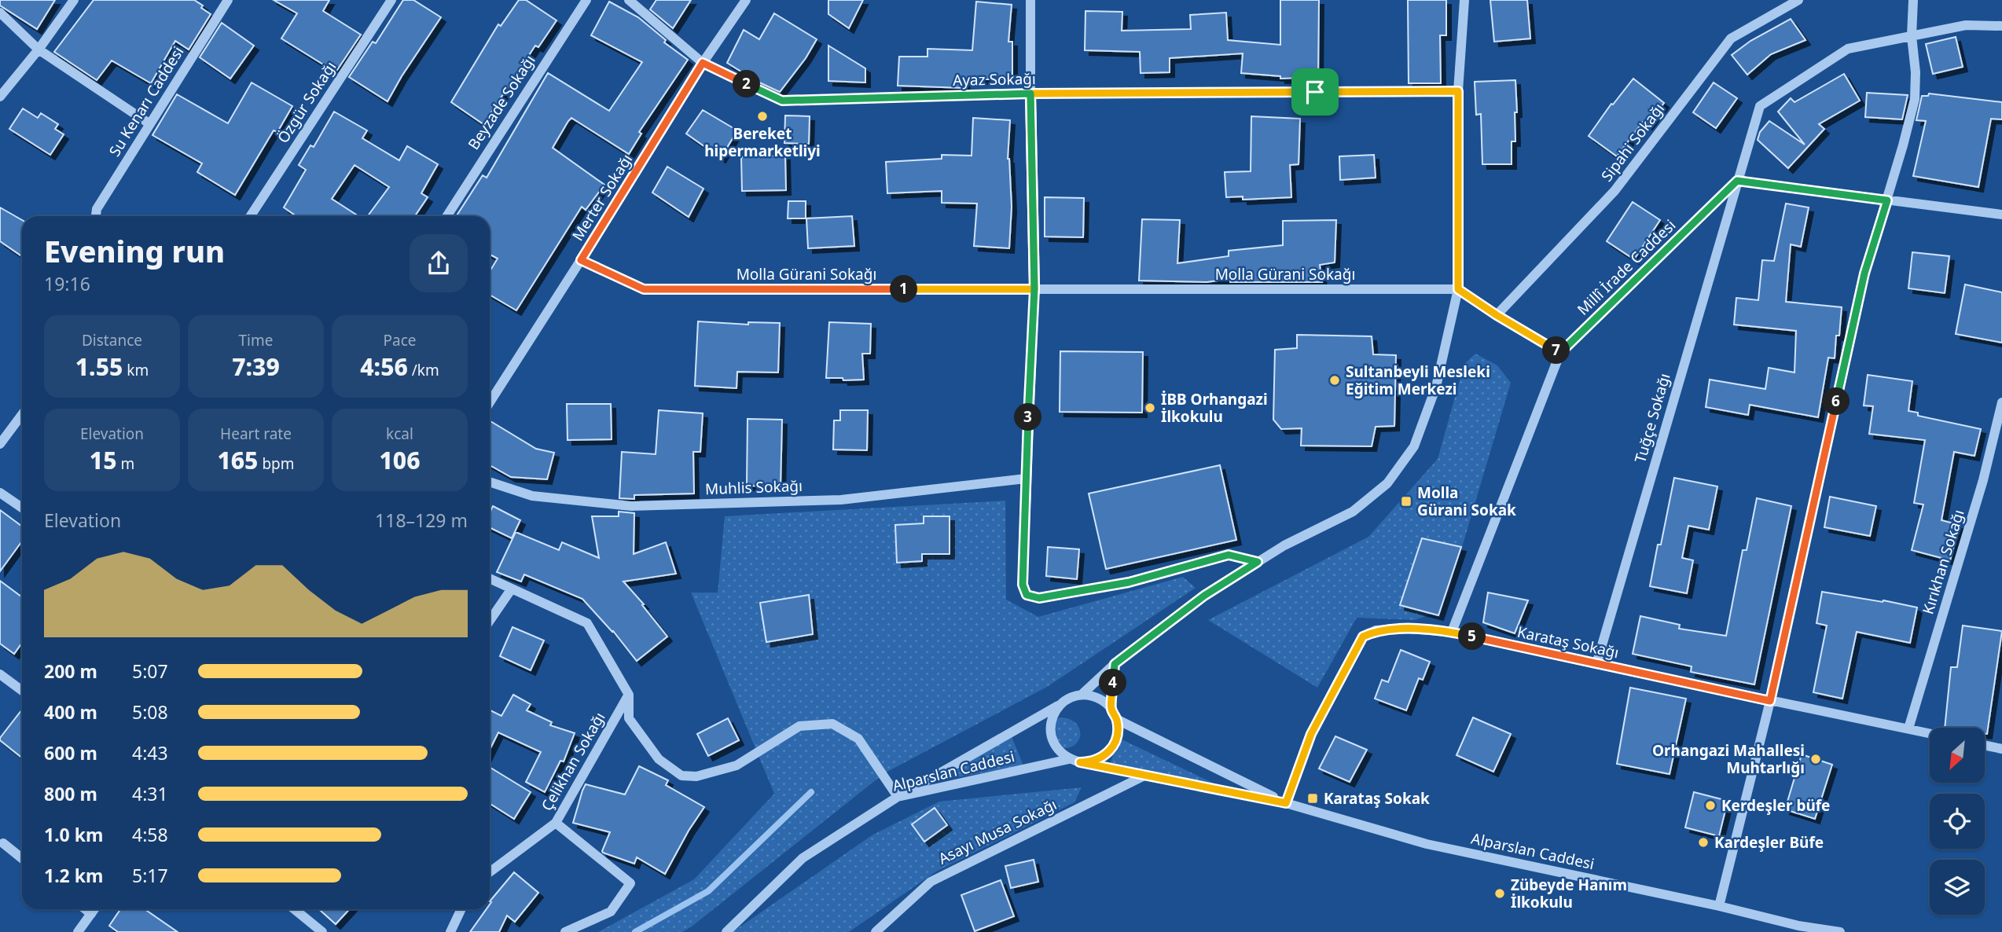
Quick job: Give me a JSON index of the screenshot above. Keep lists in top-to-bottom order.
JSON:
{
  "streets": {
    "street": [
      "Ayaz Sokağı",
      "Su Kenarı Caddesi",
      "Özgür Sokağı",
      "Beyzade Sokağı",
      "Sipahi Sokağı",
      "Merter Sokağı",
      "Millî İrade Caddesi",
      "Molla Gürani Sokağı",
      "Tuğçe Sokağı",
      "Muhlis Sokağı",
      "Kırıkhan Sokağı",
      "Karataş Sokağı",
      "Çelikhan Sokağı",
      "Alparslan Caddesi",
      "Asayı Musa Sokağı"
    ]
  },
  "crossings": [
    ["Ayaz Sokağı", "Merter Sokağı"],
    ["Merter Sokağı", "Molla Gürani Sokağı"],
    ["Millî İrade Caddesi", "Tuğçe Sokağı"],
    ["Millî İrade Caddesi", "Karataş Sokağı"],
    ["Tuğçe Sokağı", "Karataş Sokağı"],
    ["Kırıkhan Sokağı", "Karataş Sokağı"],
    ["Karataş Sokağı", "Alparslan Caddesi"]
  ],
  "places": {
    "other": [
      "Bereket hipermarketliyi",
      "Sultanbeyli Mesleki Eğitim Merkezi",
      "İBB Orhangazi İlkokulu",
      "Orhangazi Mahallesi Muhtarlığı",
      "Kerdeşler büfe",
      "Kardeşler Büfe",
      "Zübeyde Hanım İlkokulu"
    ],
    "transit": ["Molla Gürani Sokak", "Karataş Sokak"]
  },
  "north": "bottom left",
  "page": {
    "pins": [
      "2",
      "1",
      "7",
      "6",
      "3",
      "5",
      "4"
    ],
    "heading": ["Evening run", "19:16"],
    "stats": [
      ["Distance", "1.55 km"],
      ["Time", "7:39"],
      ["Pace", "4:56 /km"],
      ["Elevation", "15 m"],
      ["Heart rate", "165 bpm"],
      ["kcal", "106"]
    ],
    "chart": ["Elevation", "118–129 m"],
    "list": [
      {
        "name": "200 m",
        "note": "5:07"
      },
      {
        "name": "400 m",
        "note": "5:08"
      },
      {
        "name": "600 m",
        "note": "4:43"
      },
      {
        "name": "800 m",
        "note": "4:31"
      },
      {
        "name": "1.0 km",
        "note": "4:58"
      },
      {
        "name": "1.2 km",
        "note": "5:17"
      }
    ]
  }
}
